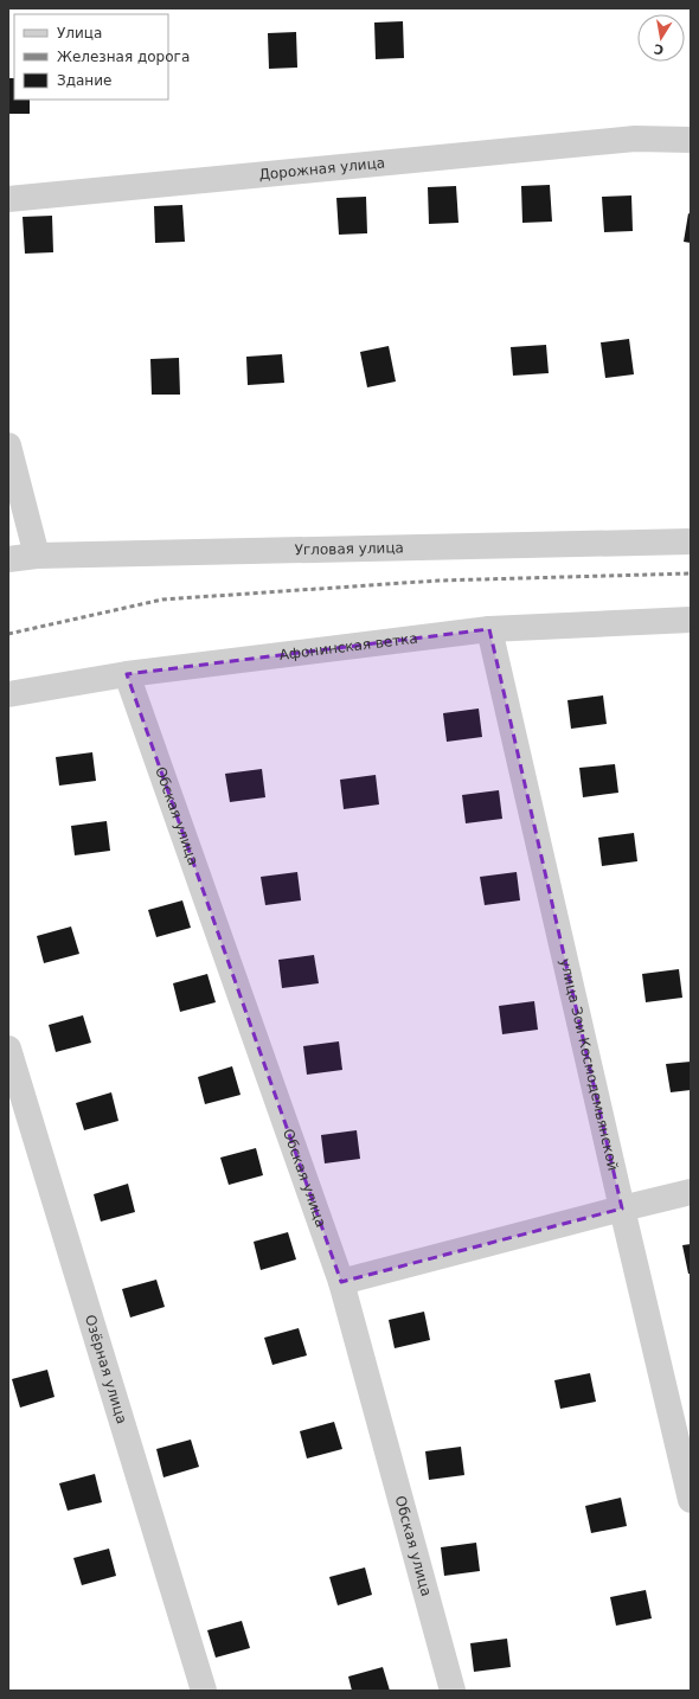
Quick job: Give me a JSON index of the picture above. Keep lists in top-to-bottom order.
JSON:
{
  "streets": {
    "street": [
      "Дорожная улица",
      "Угловая улица",
      "Афонинская ветка",
      "Обская улица",
      "улица Зои Космодемьянской",
      "Озёрная улица"
    ]
  },
  "crossings": [
    ["Афонинская ветка", "Обская улица"],
    ["Афонинская ветка", "улица Зои Космодемьянской"]
  ],
  "legend": ["Улица", "Железная дорога", "Здание"],
  "north": "bottom"
}
